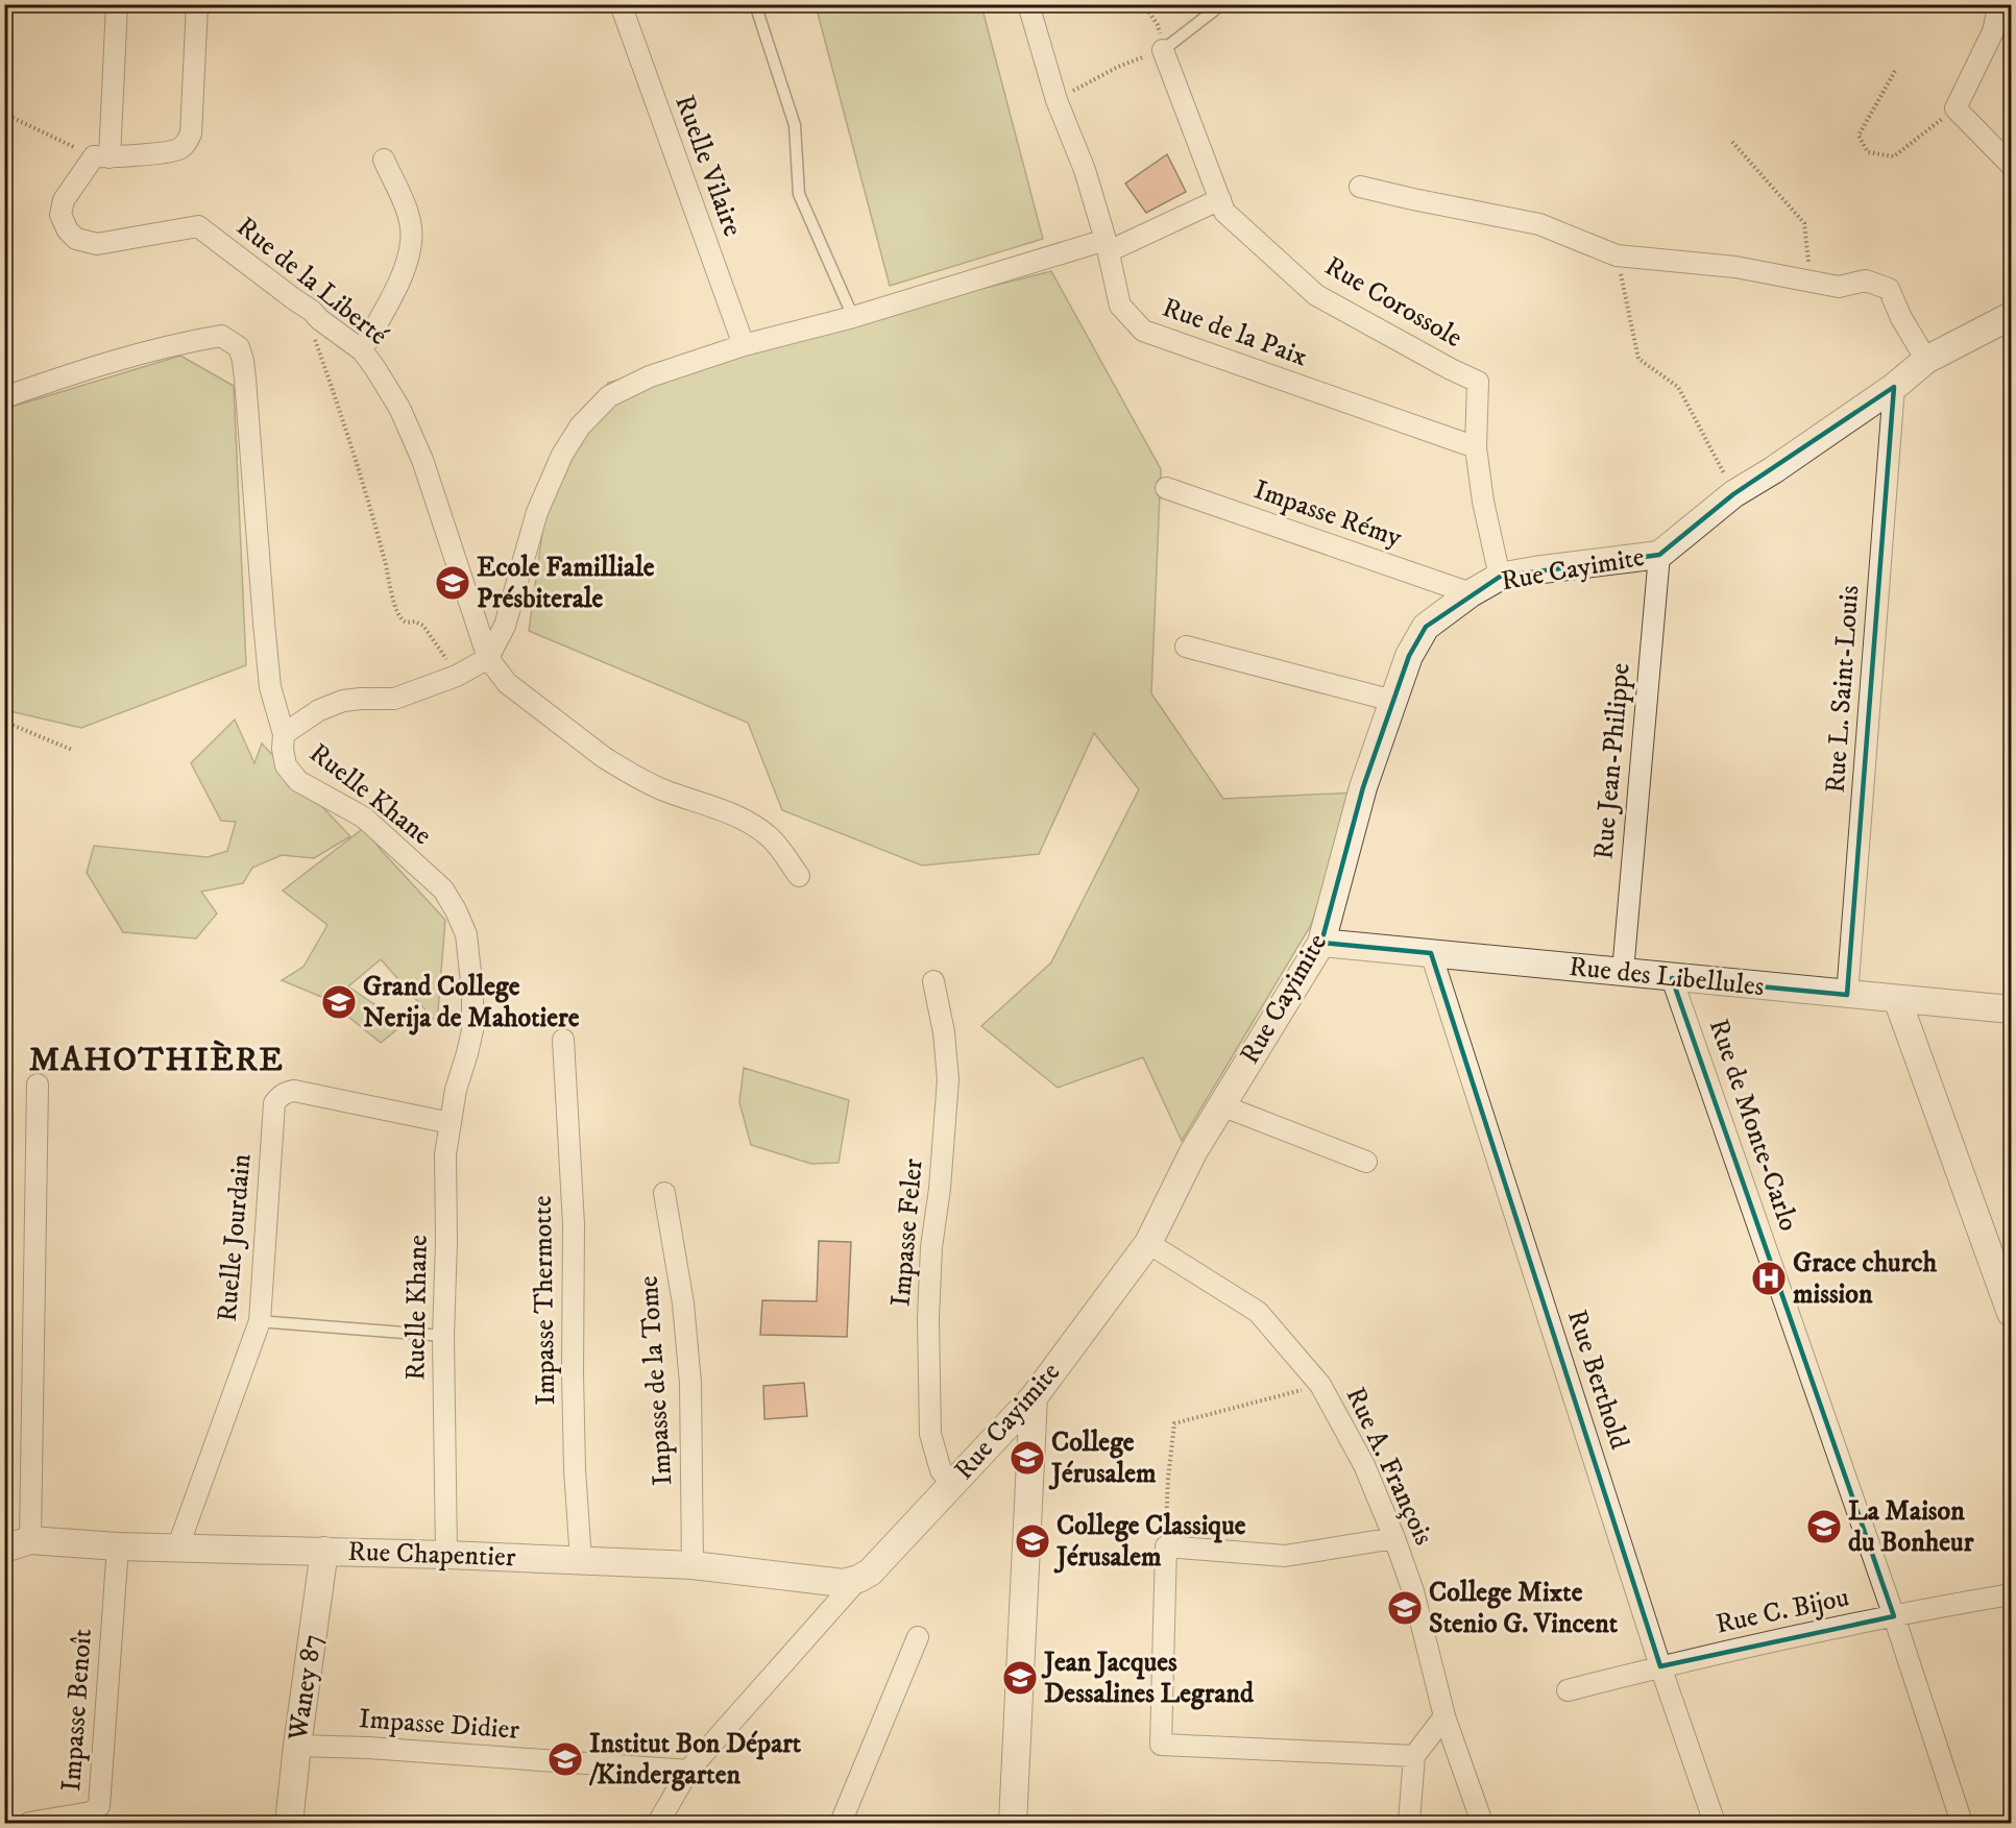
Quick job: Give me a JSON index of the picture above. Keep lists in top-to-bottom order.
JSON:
{
  "streets": {
    "street": [
      "Ruelle Vilaire",
      "Rue de la Liberté",
      "Rue Corossole",
      "Rue de la Paix",
      "Impasse Rémy",
      "Rue Cayimite",
      "Rue L. Saint-Louis",
      "Rue Jean-Philippe",
      "Ruelle Khane",
      "Rue des Libellules",
      "Rue de Monte-Carlo",
      "Impasse Feler",
      "Ruelle Jourdain",
      "Impasse Thermotte",
      "Rue Berthold",
      "Impasse de la Tome",
      "Rue A. François",
      "Rue Chapentier",
      "Rue C. Bijou",
      "Waney 87",
      "Impasse Benoît",
      "Impasse Didier"
    ]
  },
  "crossings": [
    ["Rue Corossole", "Rue de la Paix"],
    ["Impasse Rémy", "Rue Cayimite"],
    ["Rue Cayimite", "Rue L. Saint-Louis"],
    ["Rue Cayimite", "Rue Jean-Philippe"],
    ["Rue Cayimite", "Rue des Libellules"],
    ["Rue Cayimite", "Impasse Feler"],
    ["Rue Cayimite", "Rue A. François"],
    ["Rue Cayimite", "Rue Chapentier"],
    ["Rue Cayimite", "Impasse Didier"],
    ["Rue L. Saint-Louis", "Rue des Libellules"],
    ["Rue Jean-Philippe", "Rue des Libellules"],
    ["Ruelle Khane", "Ruelle Jourdain"],
    ["Ruelle Khane", "Rue Chapentier"],
    ["Rue des Libellules", "Rue de Monte-Carlo"],
    ["Rue des Libellules", "Rue Berthold"],
    ["Rue de Monte-Carlo", "Rue C. Bijou"],
    ["Ruelle Jourdain", "Rue Chapentier"],
    ["Impasse Thermotte", "Rue Chapentier"],
    ["Rue Berthold", "Rue C. Bijou"],
    ["Impasse de la Tome", "Rue Chapentier"],
    ["Rue Chapentier", "Waney 87"],
    ["Rue Chapentier", "Impasse Benoît"],
    ["Waney 87", "Impasse Didier"]
  ],
  "districts": ["MAHOTHIÈRE"],
  "places": {
    "school or university": [
      "Ecole Familliale Présbiterale",
      "Grand College Nerija de Mahotiere",
      "College Jérusalem",
      "La Maison du Bonheur",
      "College Classique Jérusalem",
      "College Mixte Stenio G. Vincent",
      "Jean Jacques Dessalines Legrand",
      "Institut Bon Départ /Kindergarten"
    ],
    "hospital": ["Grace church mission"]
  }
}
